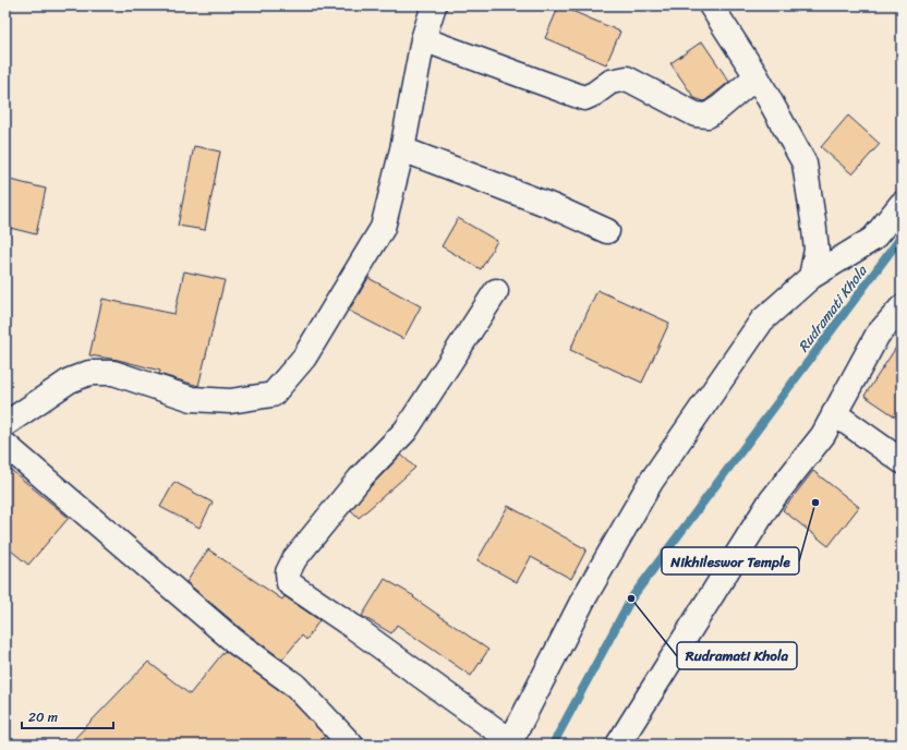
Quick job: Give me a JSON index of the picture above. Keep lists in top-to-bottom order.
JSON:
{
  "water": ["Rudramati Khola"],
  "places": ["Nikhileswor Temple", "Rudramati Khola"],
  "scale_bar": "20 m"
}
